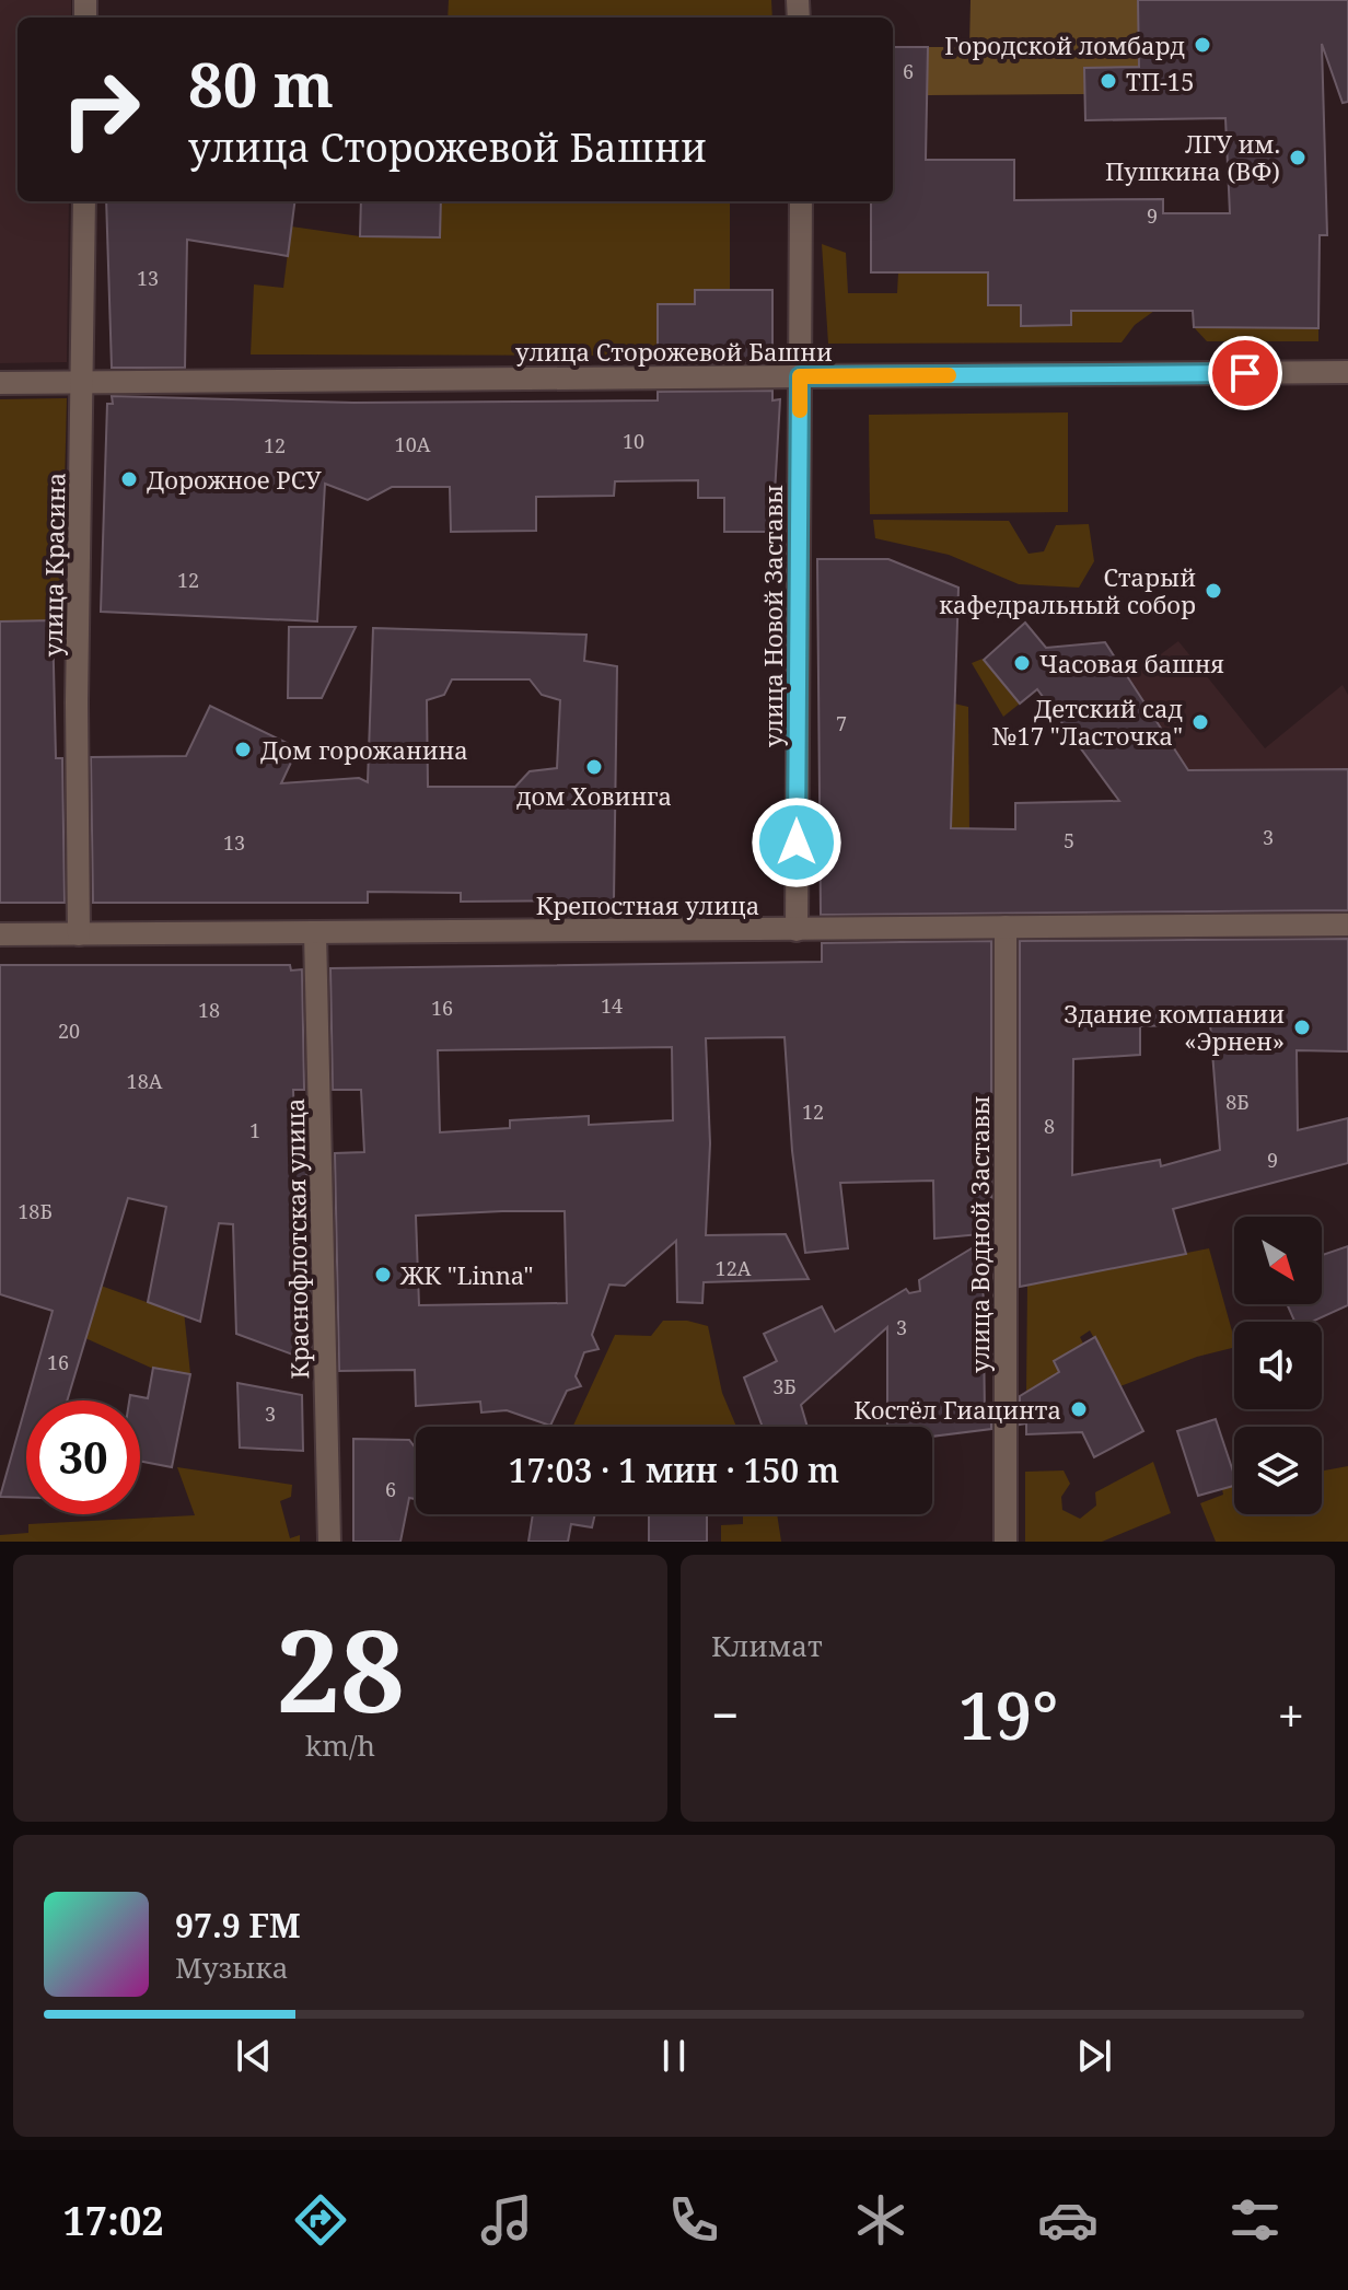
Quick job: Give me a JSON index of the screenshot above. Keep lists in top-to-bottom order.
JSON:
{
  "streets": {
    "street": [
      "улица Сторожевой Башни",
      "улица Красина",
      "улица Новой Заставы",
      "Крепостная улица",
      "улица Водной Заставы",
      "Краснофлотская улица"
    ]
  },
  "crossings": [
    ["улица Сторожевой Башни", "улица Красина"],
    ["улица Сторожевой Башни", "улица Новой Заставы"],
    ["улица Красина", "Крепостная улица"],
    ["улица Новой Заставы", "Крепостная улица"],
    ["Крепостная улица", "улица Водной Заставы"],
    ["Крепостная улица", "Краснофлотская улица"]
  ],
  "places": [
    "Городской ломбард",
    "ТП-15",
    "ЛГУ им. Пушкина (ВФ)",
    "Дорожное РСУ",
    "Старый кафедральный собор",
    "Часовая башня",
    "Детский сад №17 \"Ласточка\"",
    "Дом горожанина",
    "дом Ховинга",
    "Здание компании «Эрнен»",
    "ЖК \"Linna\"",
    "Костёл Гиацинта"
  ],
  "house_numbers": [
    "6",
    "9",
    "13",
    "10",
    "10А",
    "12",
    "12",
    "7",
    "3",
    "5",
    "13",
    "14",
    "16",
    "18",
    "20",
    "18А",
    "8Б",
    "12",
    "8",
    "1",
    "9",
    "18Б",
    "12А",
    "3",
    "16",
    "3Б",
    "3",
    "6"
  ],
  "north": "bottom right",
  "page": {
    "turn": ["80 m", "улица Сторожевой Башни"],
    "limit": "30",
    "trip": "17:03 · 1 мин · 150 m",
    "tile": [
      ["28", "km/h"],
      "Климат"
    ],
    "heat": ["−", "19°", "+"],
    "song": ["97.9 FM", "Музыка"],
    "tabs": "17:02"
  }
}
